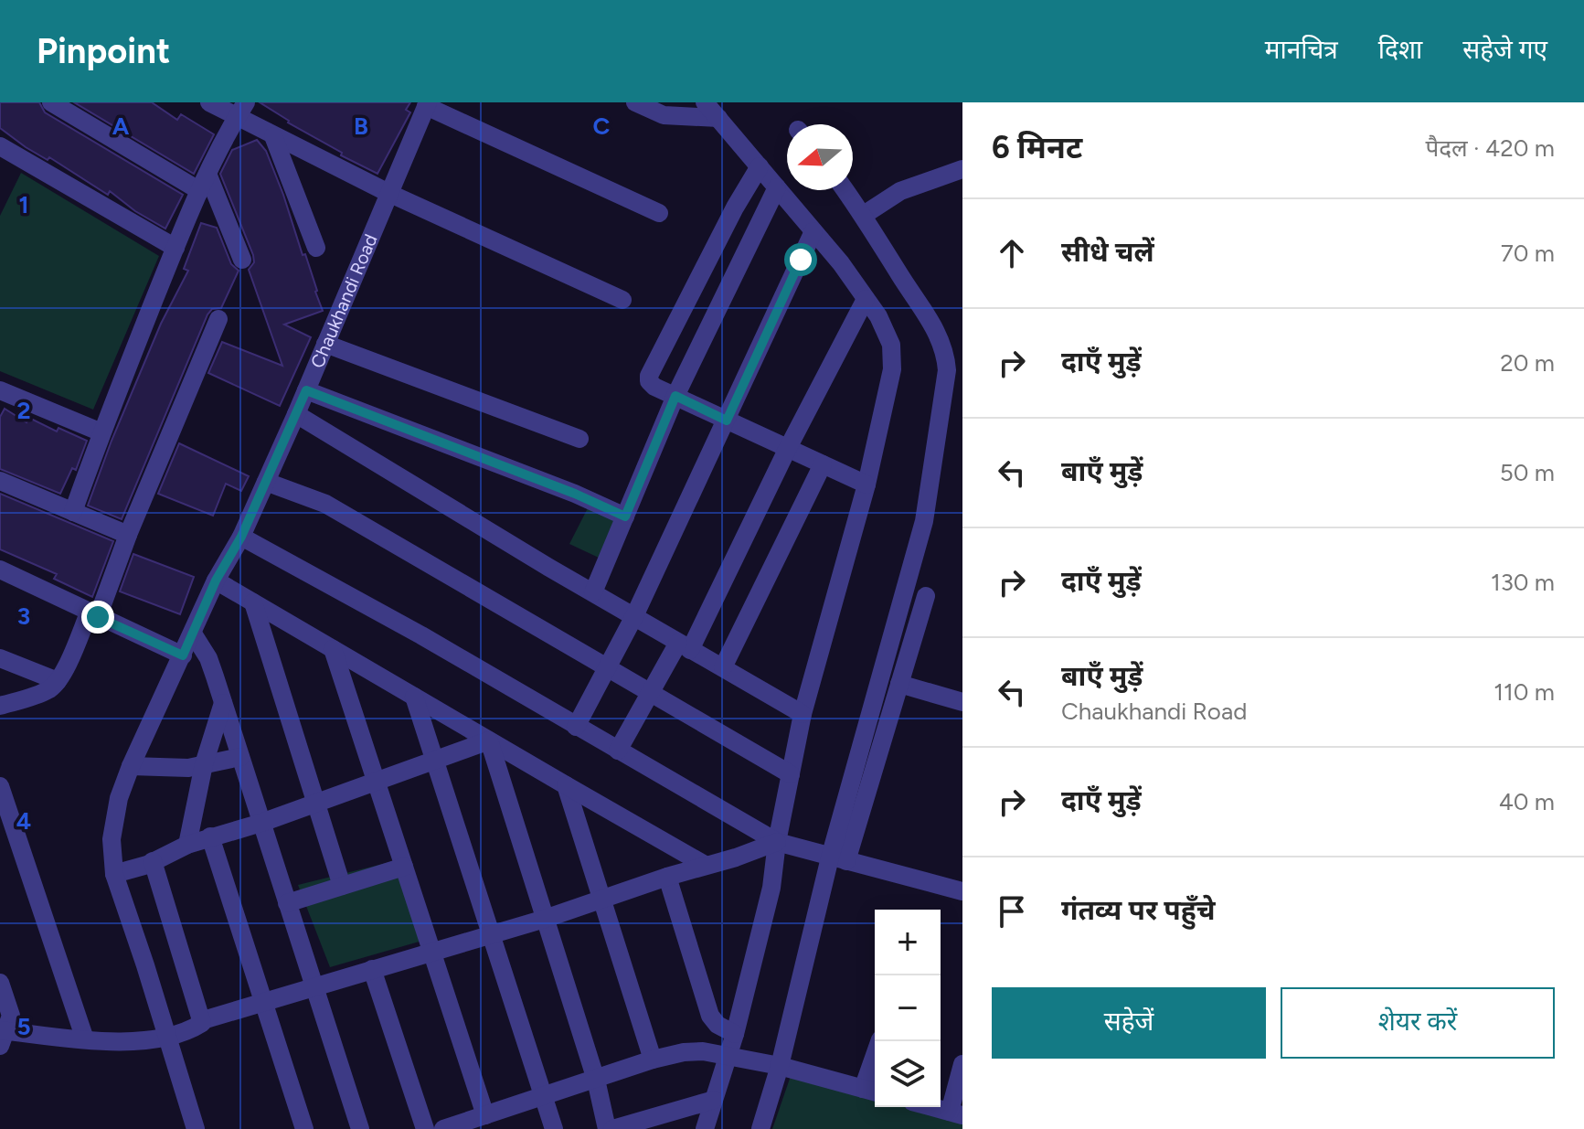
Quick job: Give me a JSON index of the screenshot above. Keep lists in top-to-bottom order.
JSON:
{
  "streets": {
    "street": ["Chaukhandi Road"]
  },
  "north": "left",
  "page": {
    "header": "Pinpoint",
    "nav": ["मानचित्र", "दिशा", "सहेजे गए"],
    "heading": ["6 मिनट", "पैदल · 420 m"],
    "list": [
      ["सीधे चलें", "70 m"],
      ["दाएँ मुड़ें", "20 m"],
      ["बाएँ मुड़ें", "50 m"],
      ["दाएँ मुड़ें", "130 m"],
      ["बाएँ मुड़ें", "Chaukhandi Road", "110 m"],
      ["दाएँ मुड़ें", "40 m"],
      "गंतव्य पर पहुँचे"
    ],
    "map_buttons": ["+", "−"],
    "buttons": ["सहेजें", "शेयर करें"]
  },
  "grid": {
    "columns": ["A", "B", "C"],
    "rows": [
      "1",
      "2",
      "3",
      "4",
      "5"
    ]
  }
}
